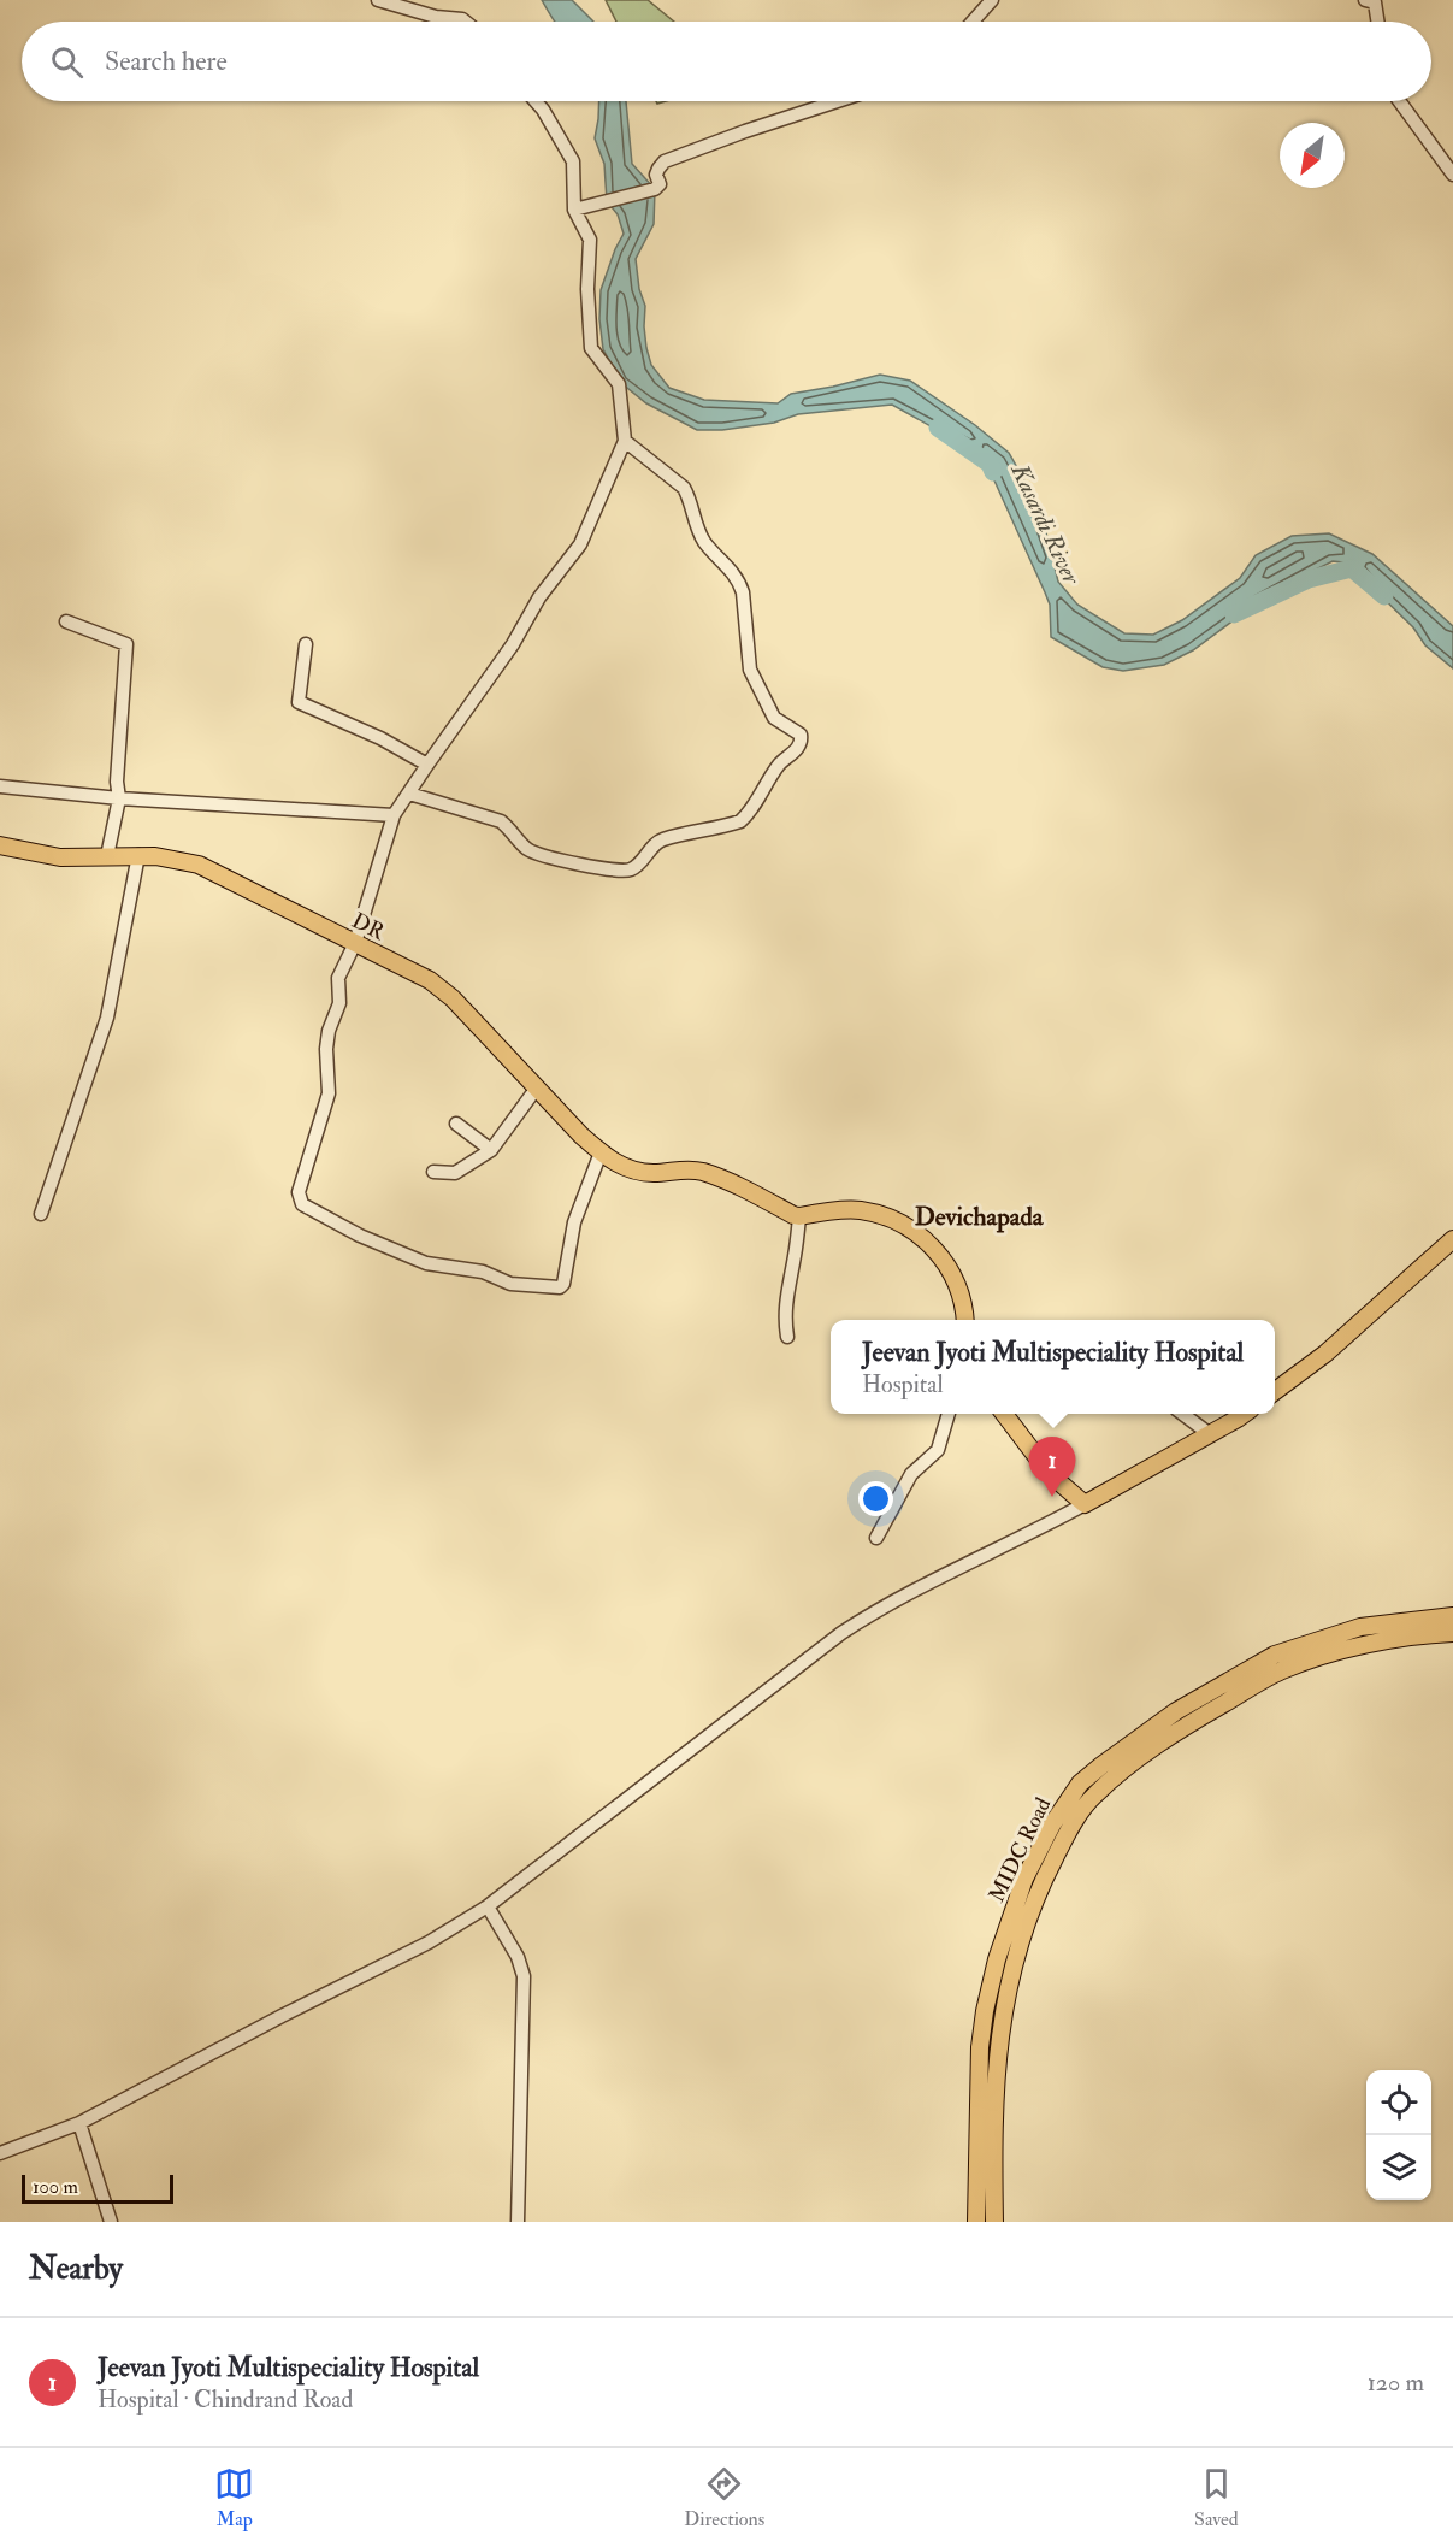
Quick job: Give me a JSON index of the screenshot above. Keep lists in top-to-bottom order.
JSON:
{
  "streets": {
    "main road": ["DR", "MIDC Road"]
  },
  "districts": ["Devichapada"],
  "water": ["Kasardi River"],
  "scale_bar": "100 m",
  "north": "bottom left",
  "page": {
    "search": "Search here",
    "popup": ["Jeevan Jyoti Multispeciality Hospital", "Hospital"],
    "pins": "1",
    "scale": "100 m",
    "heading": "Nearby",
    "list": [
      {
        "mark": "1",
        "name": "Jeevan Jyoti Multispeciality Hospital",
        "note": "Hospital · Chindrand Road",
        "value": "120 m"
      }
    ],
    "nav": ["Map", "Directions", "Saved"]
  }
}
